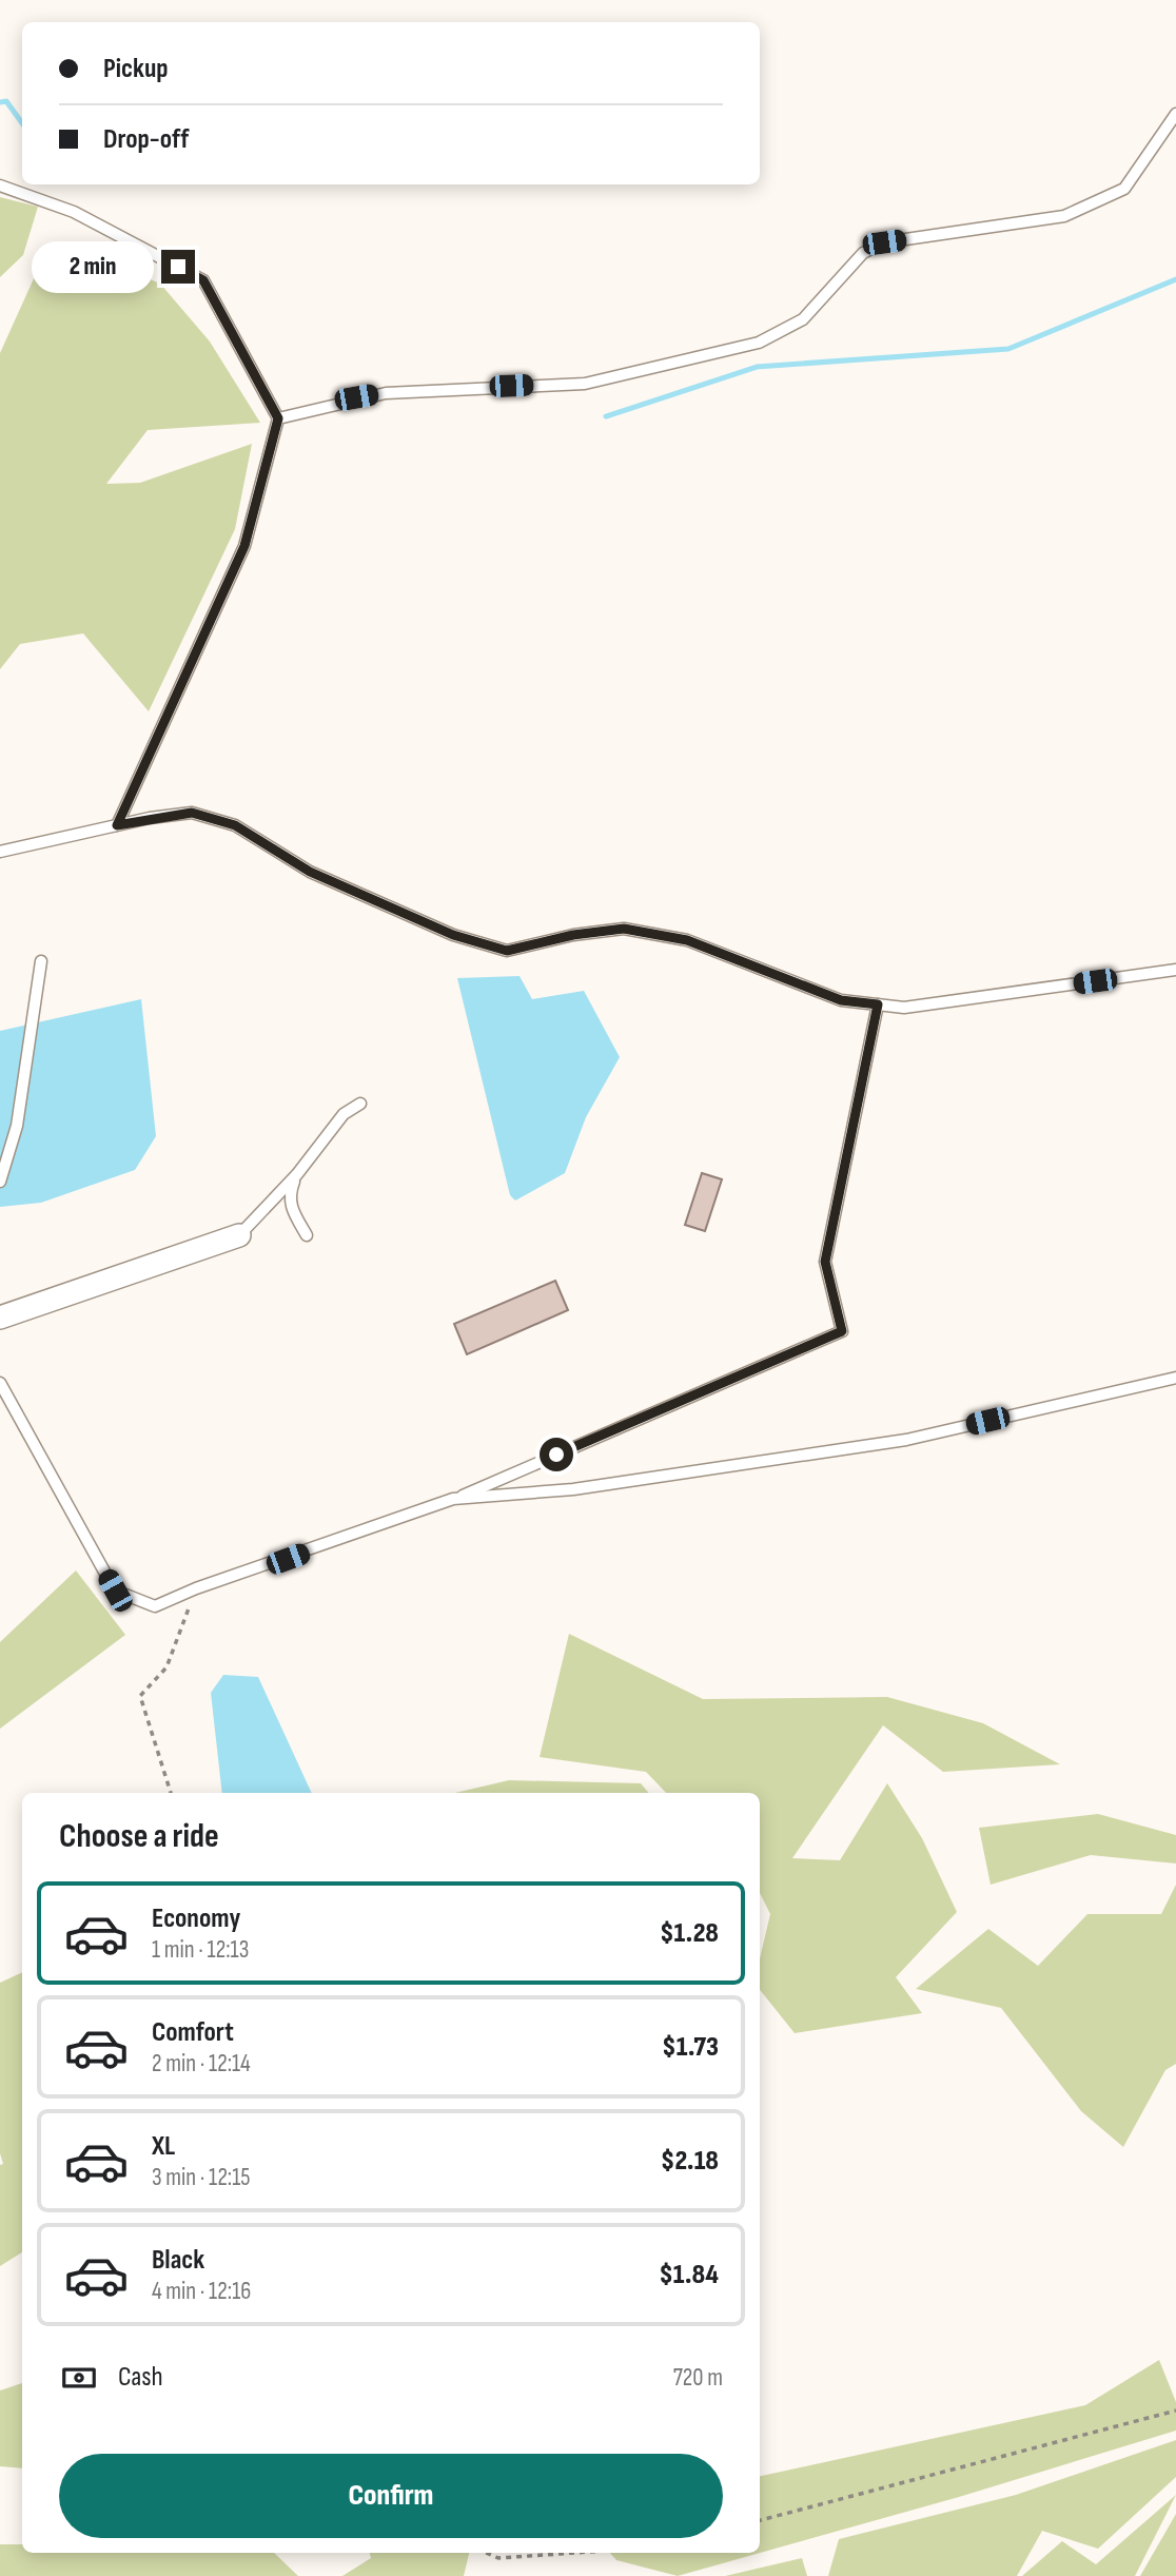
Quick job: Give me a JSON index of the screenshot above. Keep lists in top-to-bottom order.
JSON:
{
  "page": {
    "banner": ["Pickup", "Drop-off"],
    "bubble": "2 min",
    "heading": "Choose a ride",
    "list": [
      {
        "name": "Economy",
        "note": "1 min · 12:13",
        "value": "$1.28"
      },
      {
        "name": "Comfort",
        "note": "2 min · 12:14",
        "value": "$1.73"
      },
      {
        "name": "XL",
        "note": "3 min · 12:15",
        "value": "$2.18"
      },
      {
        "name": "Black",
        "note": "4 min · 12:16",
        "value": "$1.84"
      }
    ],
    "pay": ["Cash", "720 m"],
    "buttons": "Confirm"
  }
}
